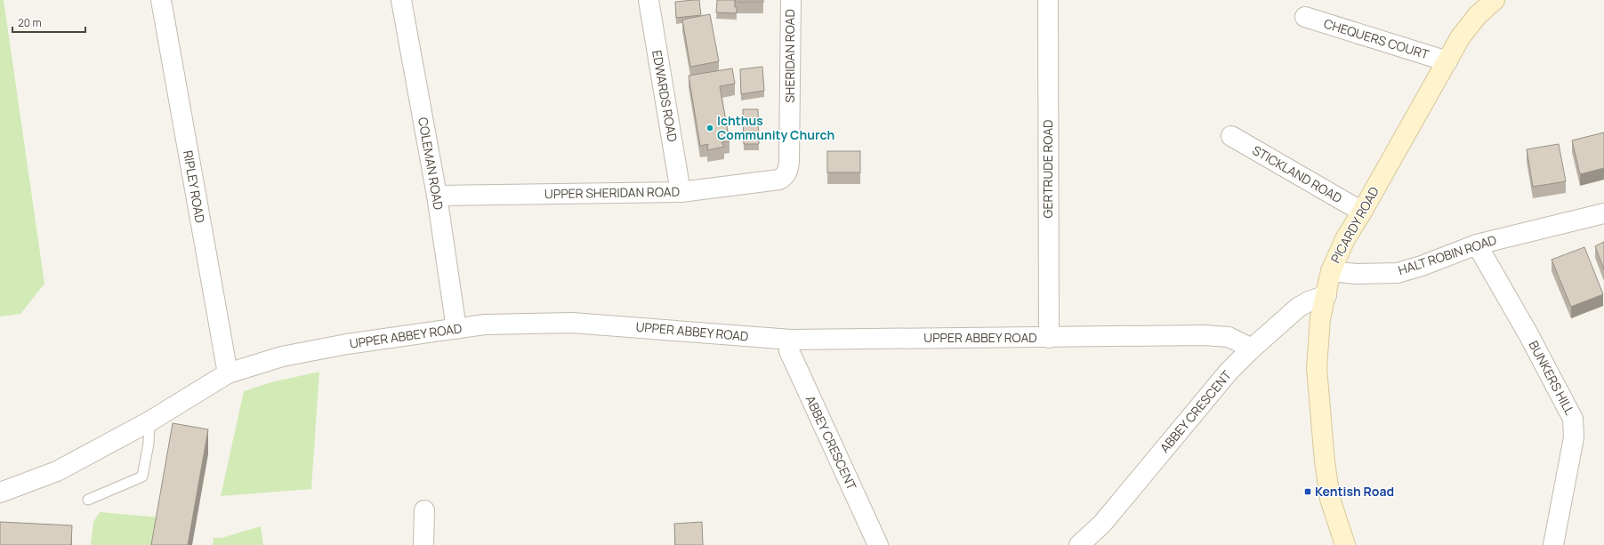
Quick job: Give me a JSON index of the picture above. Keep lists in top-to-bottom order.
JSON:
{
  "streets": {
    "main road": ["PICARDY ROAD"],
    "street": [
      "CHEQUERS COURT",
      "SHERIDAN ROAD",
      "EDWARDS ROAD",
      "COLEMAN ROAD",
      "GERTRUDE ROAD",
      "STICKLAND ROAD",
      "RIPLEY ROAD",
      "UPPER SHERIDAN ROAD",
      "HALT ROBIN ROAD",
      "UPPER ABBEY ROAD",
      "BUNKERS HILL",
      "ABBEY CRESCENT"
    ]
  },
  "crossings": [
    ["CHEQUERS COURT", "PICARDY ROAD"],
    ["SHERIDAN ROAD", "UPPER SHERIDAN ROAD"],
    ["EDWARDS ROAD", "UPPER SHERIDAN ROAD"],
    ["COLEMAN ROAD", "UPPER SHERIDAN ROAD"],
    ["COLEMAN ROAD", "UPPER ABBEY ROAD"],
    ["GERTRUDE ROAD", "UPPER ABBEY ROAD"],
    ["STICKLAND ROAD", "PICARDY ROAD"],
    ["RIPLEY ROAD", "UPPER ABBEY ROAD"],
    ["PICARDY ROAD", "HALT ROBIN ROAD"],
    ["PICARDY ROAD", "ABBEY CRESCENT"],
    ["HALT ROBIN ROAD", "BUNKERS HILL"],
    ["UPPER ABBEY ROAD", "ABBEY CRESCENT"]
  ],
  "places": {
    "other": ["Ichthus Community Church"],
    "transit": ["Kentish Road"]
  },
  "scale_bar": "20 m"
}
